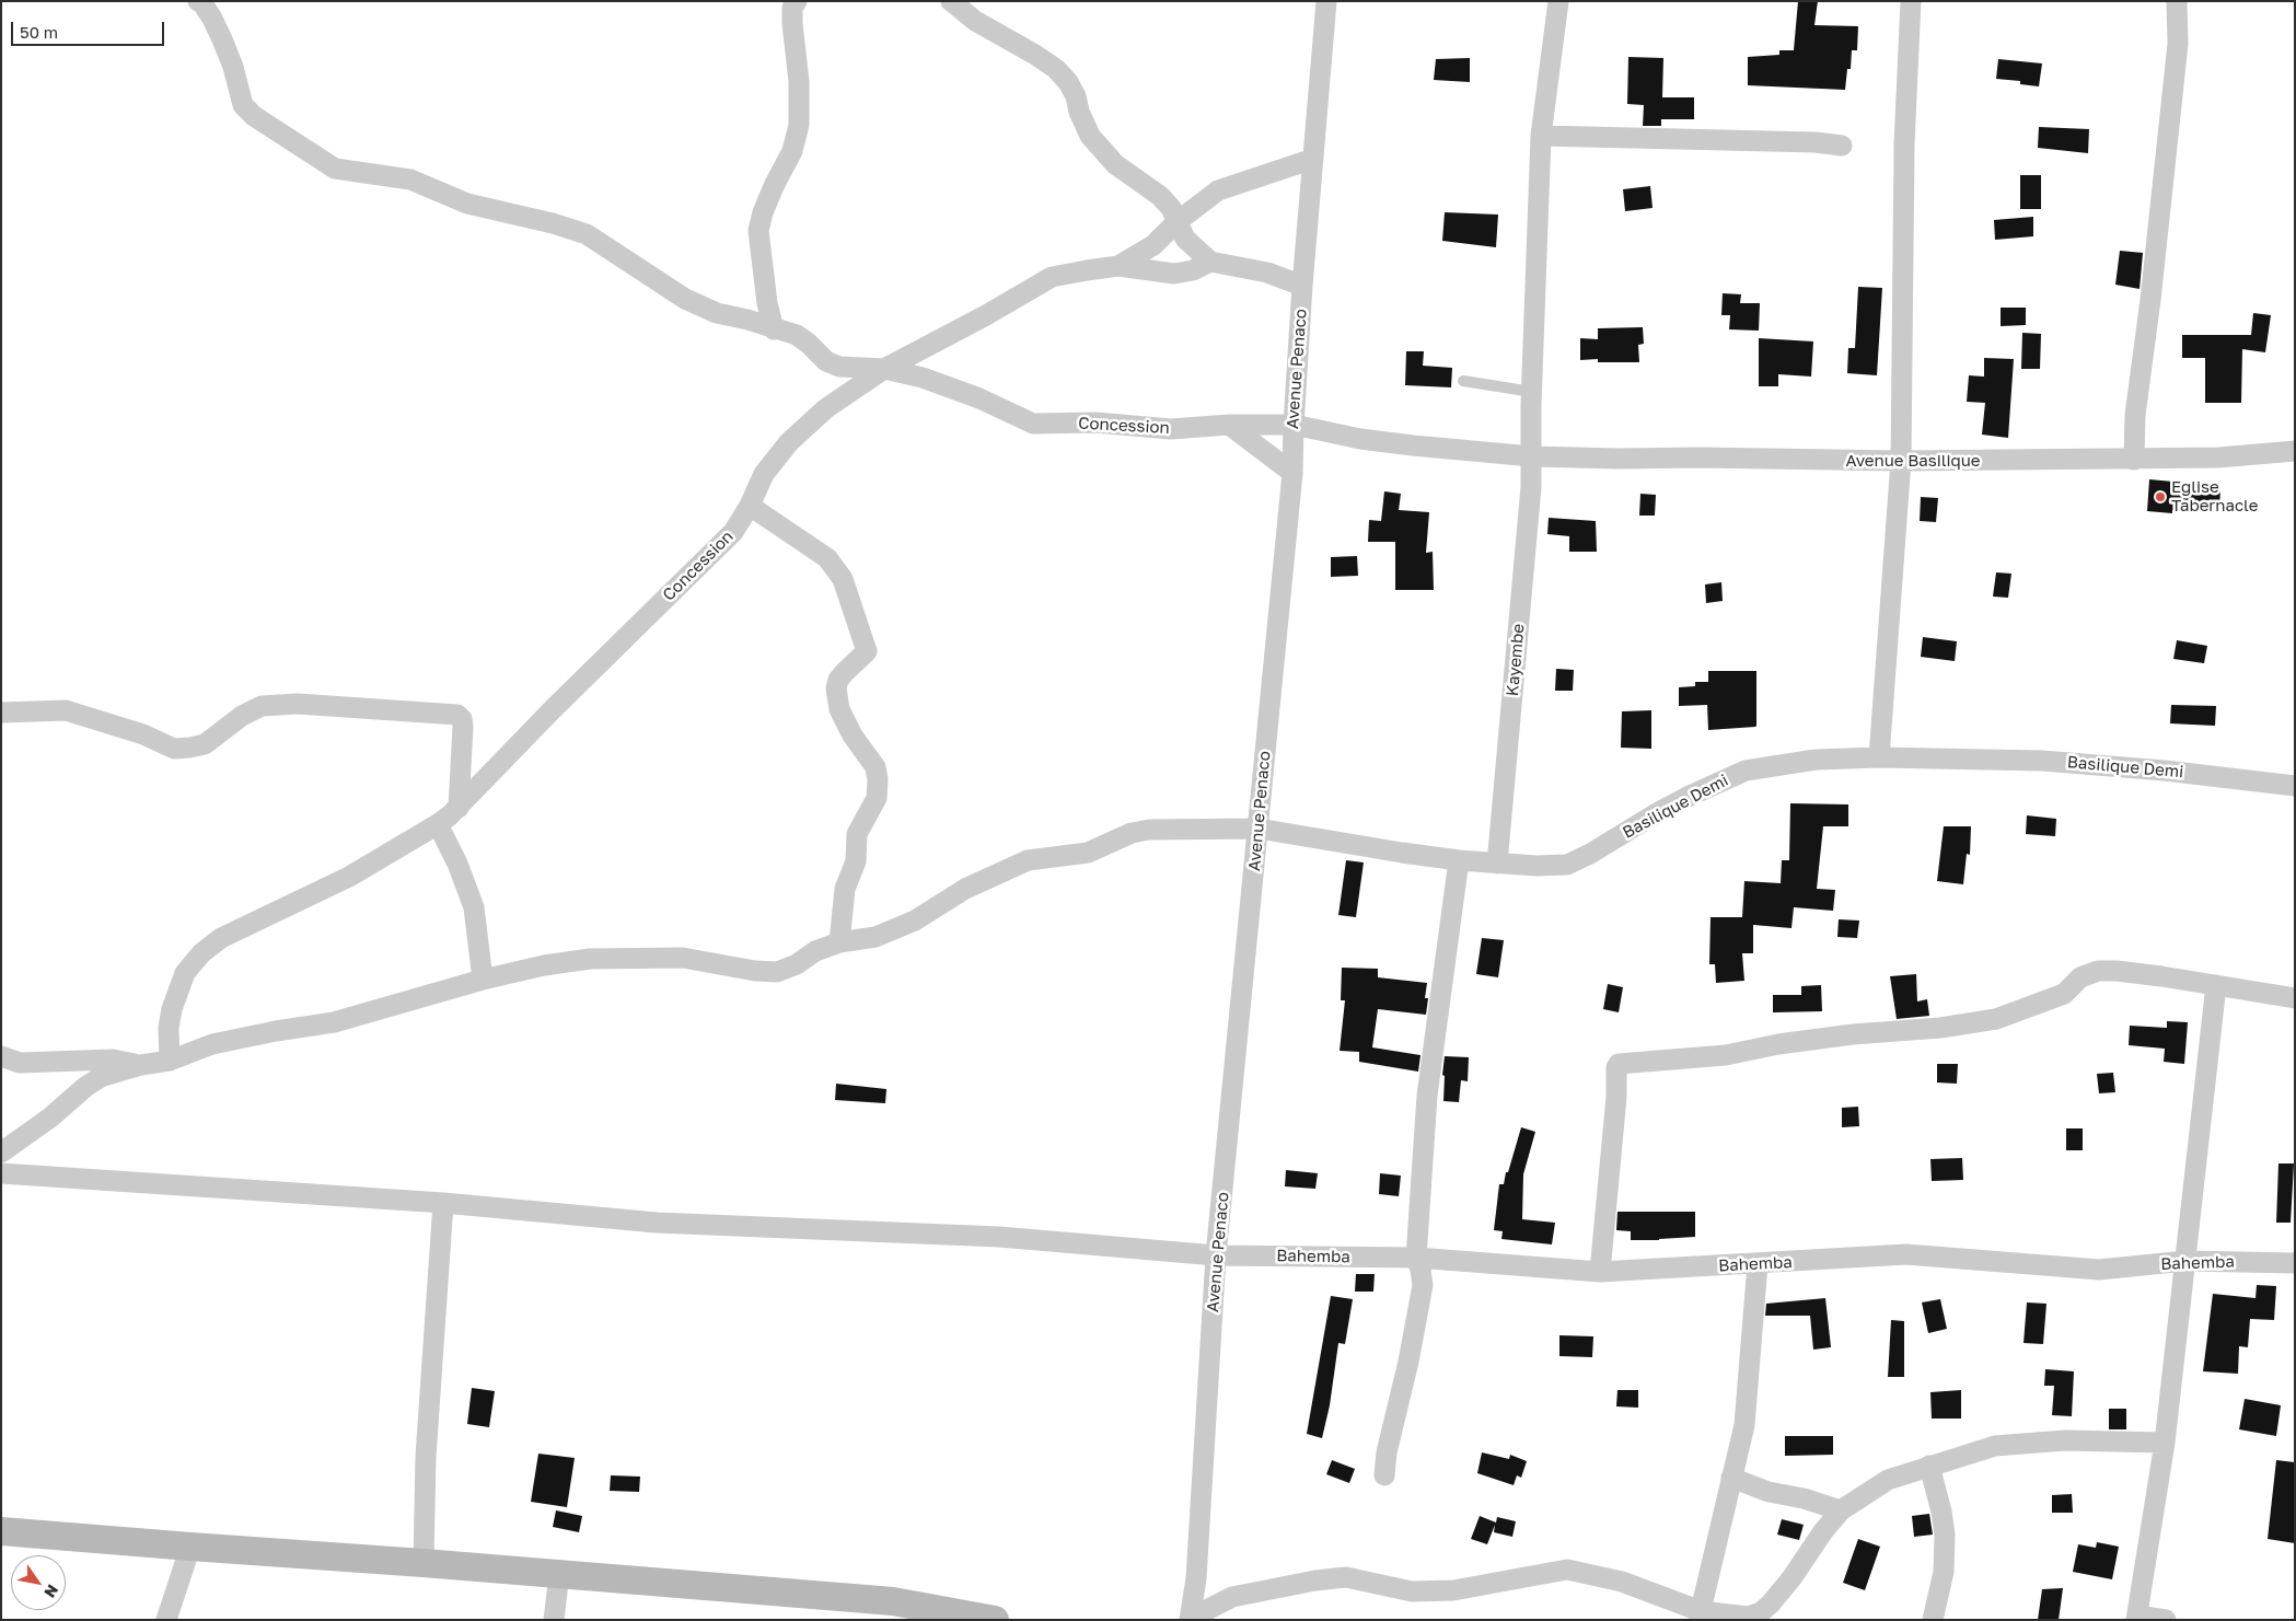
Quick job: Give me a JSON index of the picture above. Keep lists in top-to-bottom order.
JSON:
{
  "streets": {
    "street": [
      "Avenue Penaco",
      "Concession",
      "Avenue Basilique",
      "Kayembe",
      "Basilique Demi",
      "Bahemba"
    ]
  },
  "crossings": [
    ["Avenue Penaco", "Concession"],
    ["Avenue Penaco", "Avenue Basilique"],
    ["Avenue Penaco", "Basilique Demi"],
    ["Avenue Penaco", "Bahemba"],
    ["Concession", "Avenue Basilique"],
    ["Concession", "Basilique Demi"],
    ["Avenue Basilique", "Kayembe"],
    ["Kayembe", "Basilique Demi"]
  ],
  "places": ["Eglise Tabernacle"],
  "scale_bar": "50 m",
  "north": "bottom right"
}
